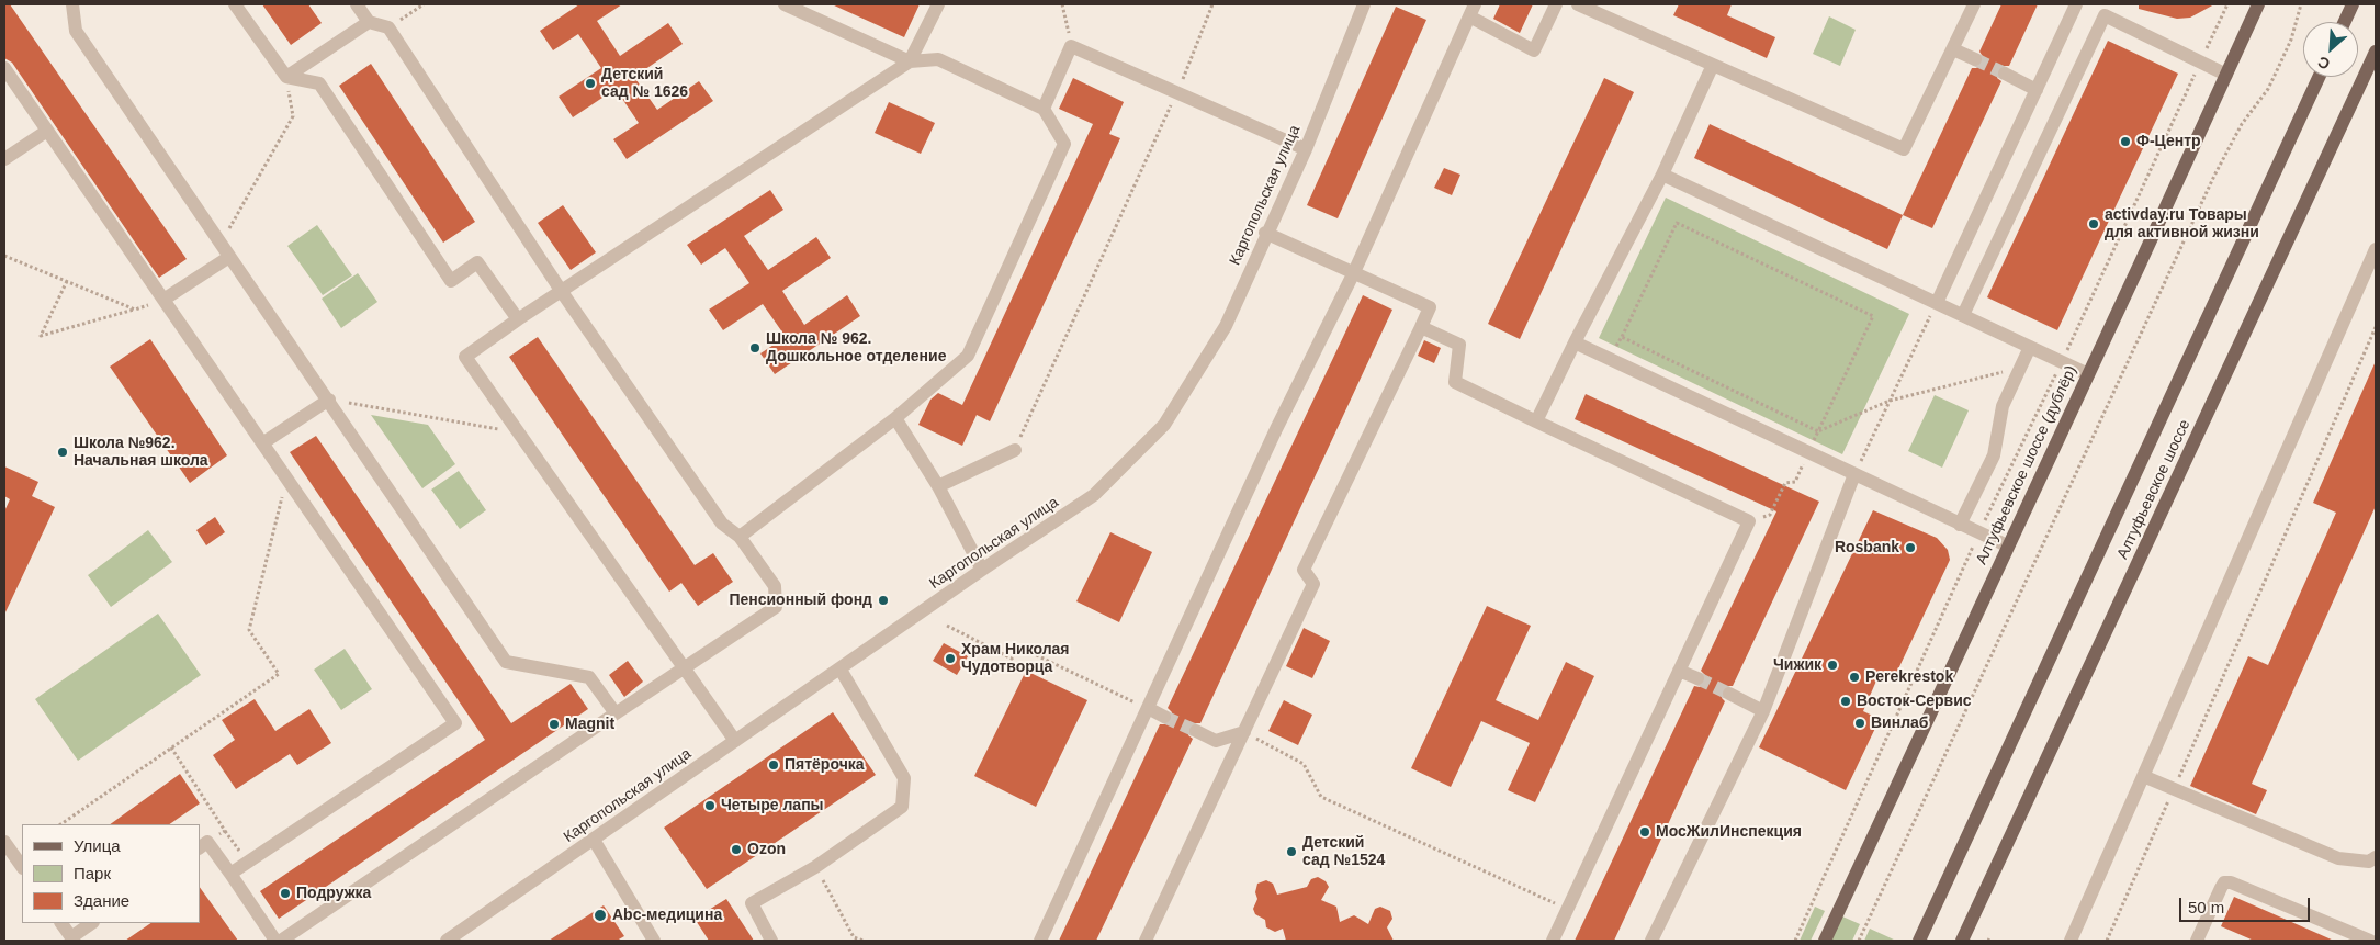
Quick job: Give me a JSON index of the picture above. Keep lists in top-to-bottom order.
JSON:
{
  "streets": {
    "main road": ["Алтуфьевское шоссе (дублёр)", "Алтуфьевское шоссе"],
    "street": ["Каргопольская улица"]
  },
  "places": [
    "Детский сад № 1626",
    "Ф-Центр",
    "activday.ru Товары для активной жизни",
    "Школа № 962. Дошкольное отделение",
    "Школа №962. Начальная школа",
    "Rosbank",
    "Пенсионный фонд",
    "Храм Николая Чудотворца",
    "Чижик",
    "Perekrestok",
    "Восток-Сервис",
    "Винлаб",
    "Magnit",
    "Пятёрочка",
    "Четыре лапы",
    "МосЖилИнспекция",
    "Ozon",
    "Детский сад №1524",
    "Подружка",
    "Abc-медицина"
  ],
  "legend": ["Улица", "Парк", "Здание"],
  "scale_bar": "50 m",
  "north": "bottom left"
}
